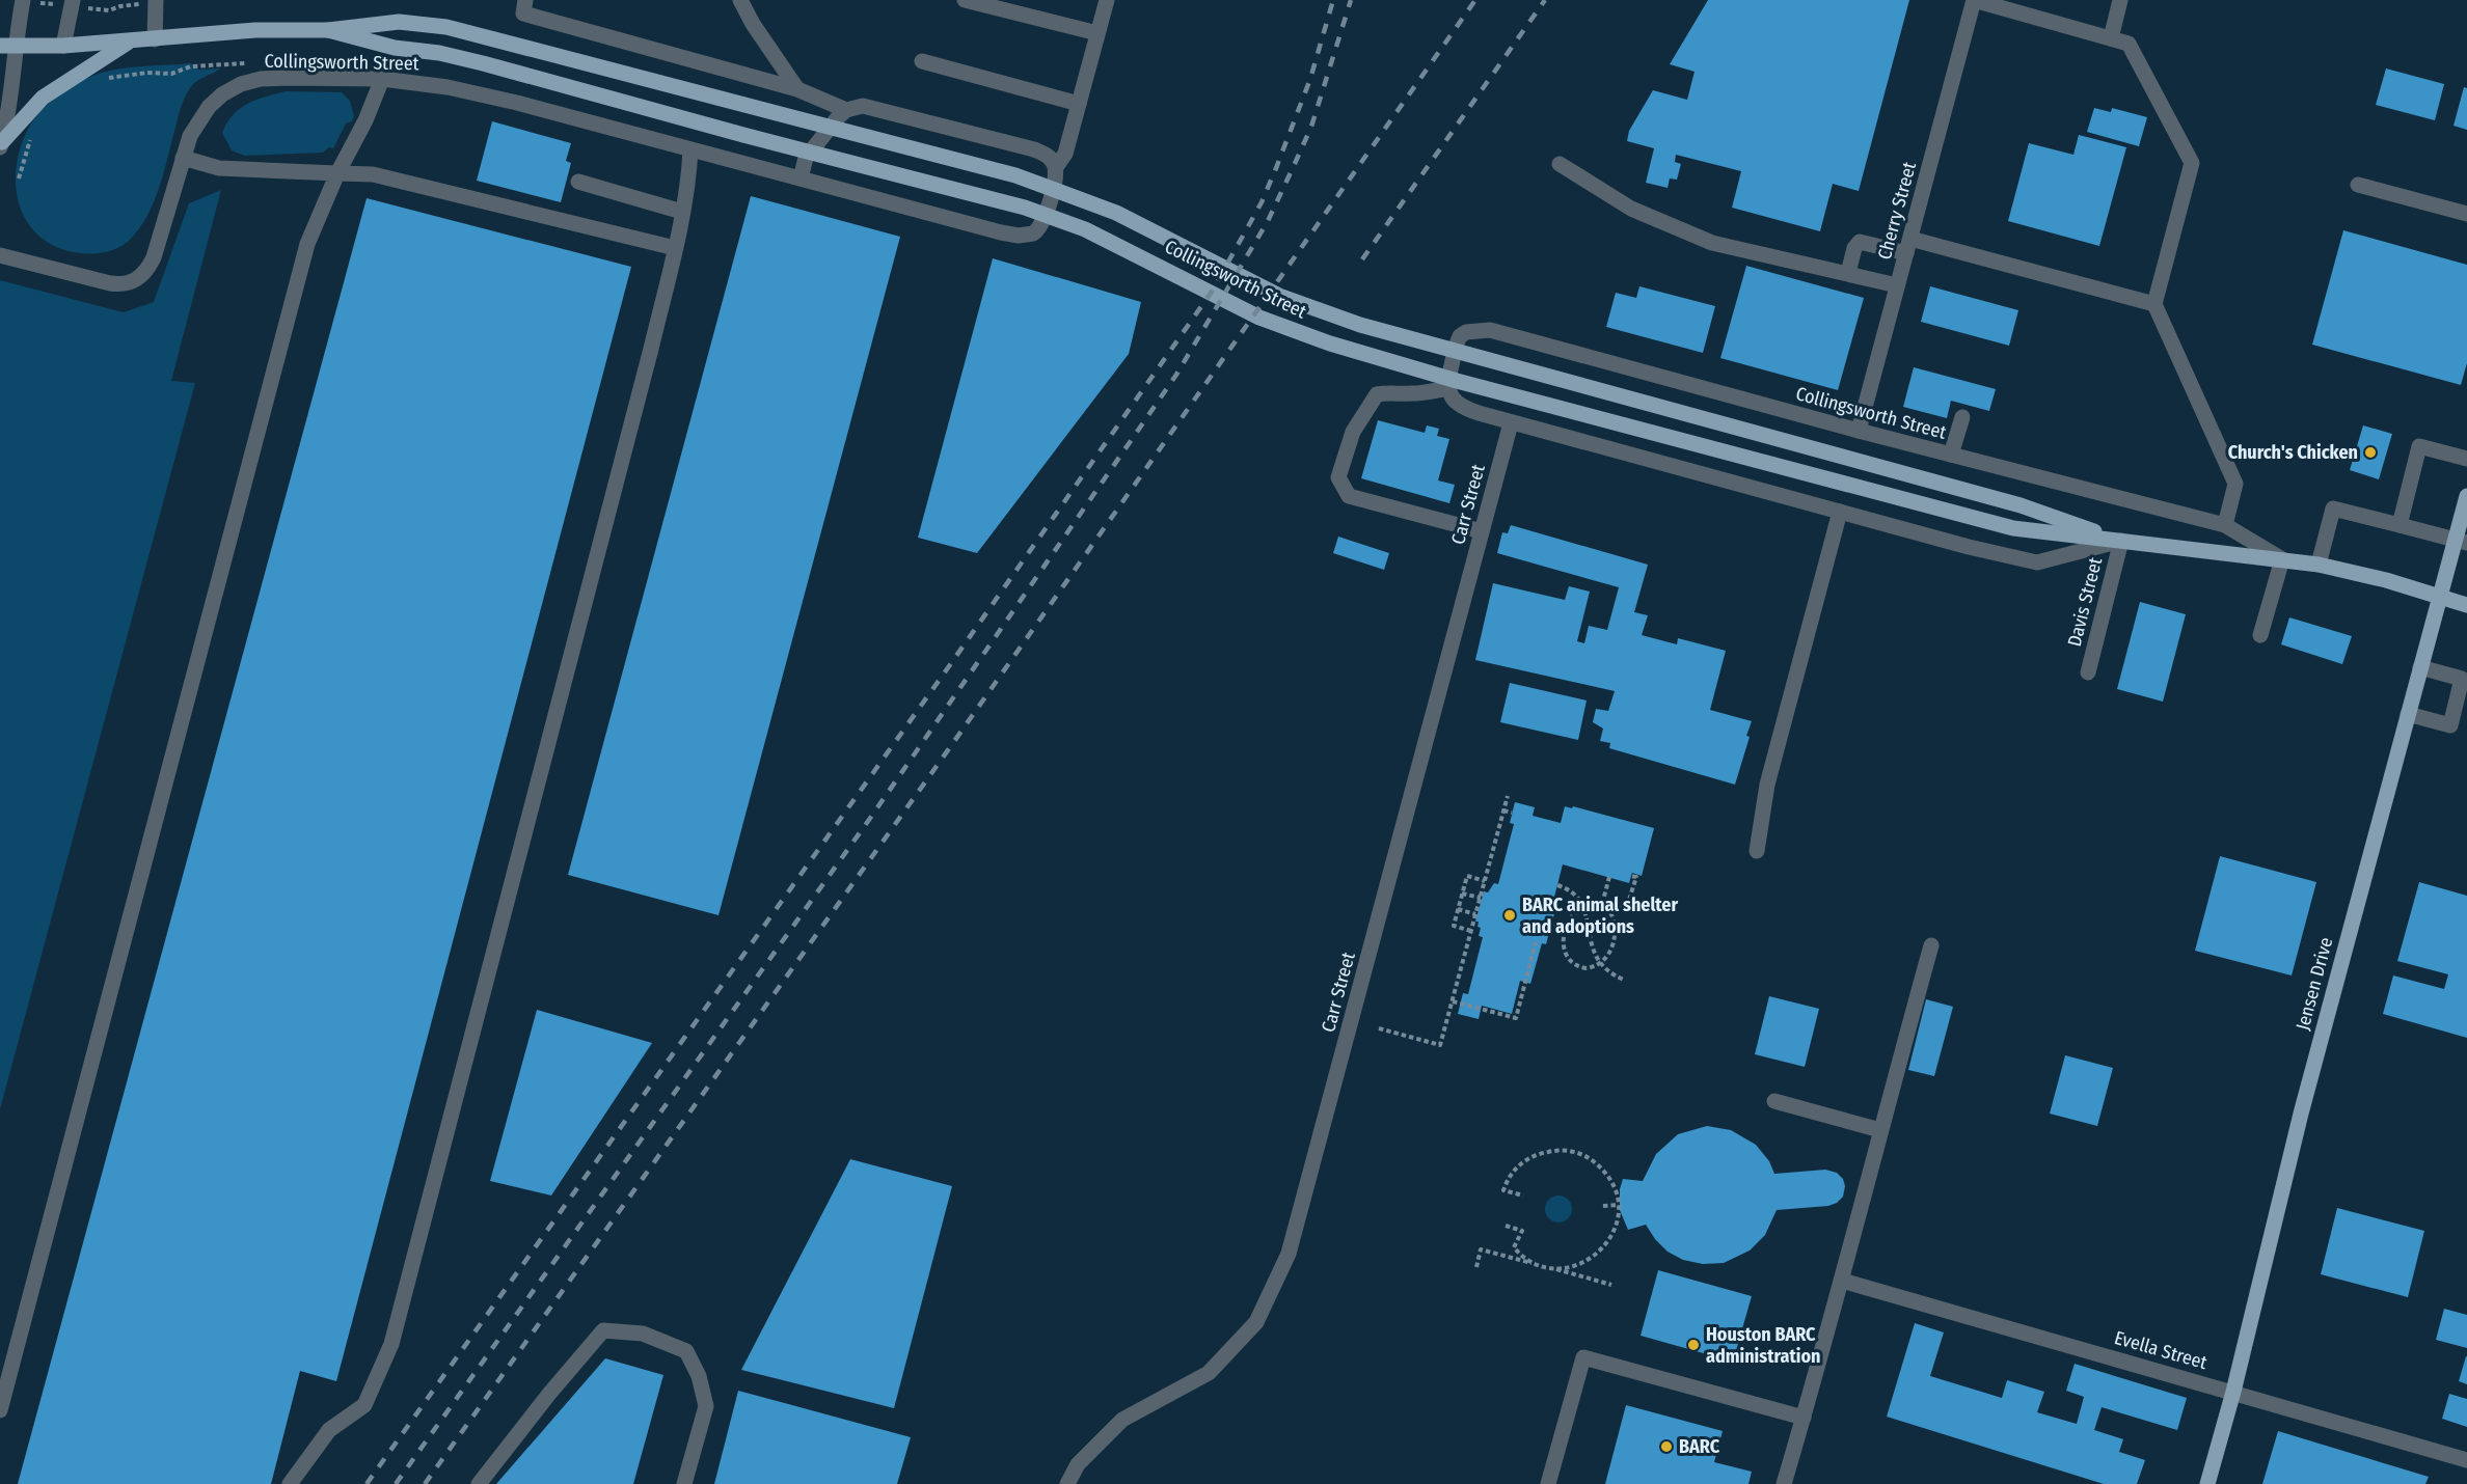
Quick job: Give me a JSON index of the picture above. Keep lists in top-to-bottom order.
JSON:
{
  "streets": {
    "main road": ["Collingsworth Street", "Jensen Drive"],
    "street": [
      "Cherry Street",
      "Carr Street",
      "Davis Street",
      "Evella Street"
    ]
  },
  "crossings": [
    ["Collingsworth Street", "Cherry Street"],
    ["Collingsworth Street", "Carr Street"],
    ["Collingsworth Street", "Davis Street"],
    ["Collingsworth Street", "Jensen Drive"],
    ["Jensen Drive", "Evella Street"]
  ],
  "places": [
    "Church's Chicken",
    "BARC animal shelter and adoptions",
    "Houston BARC administration",
    "BARC"
  ]
}
